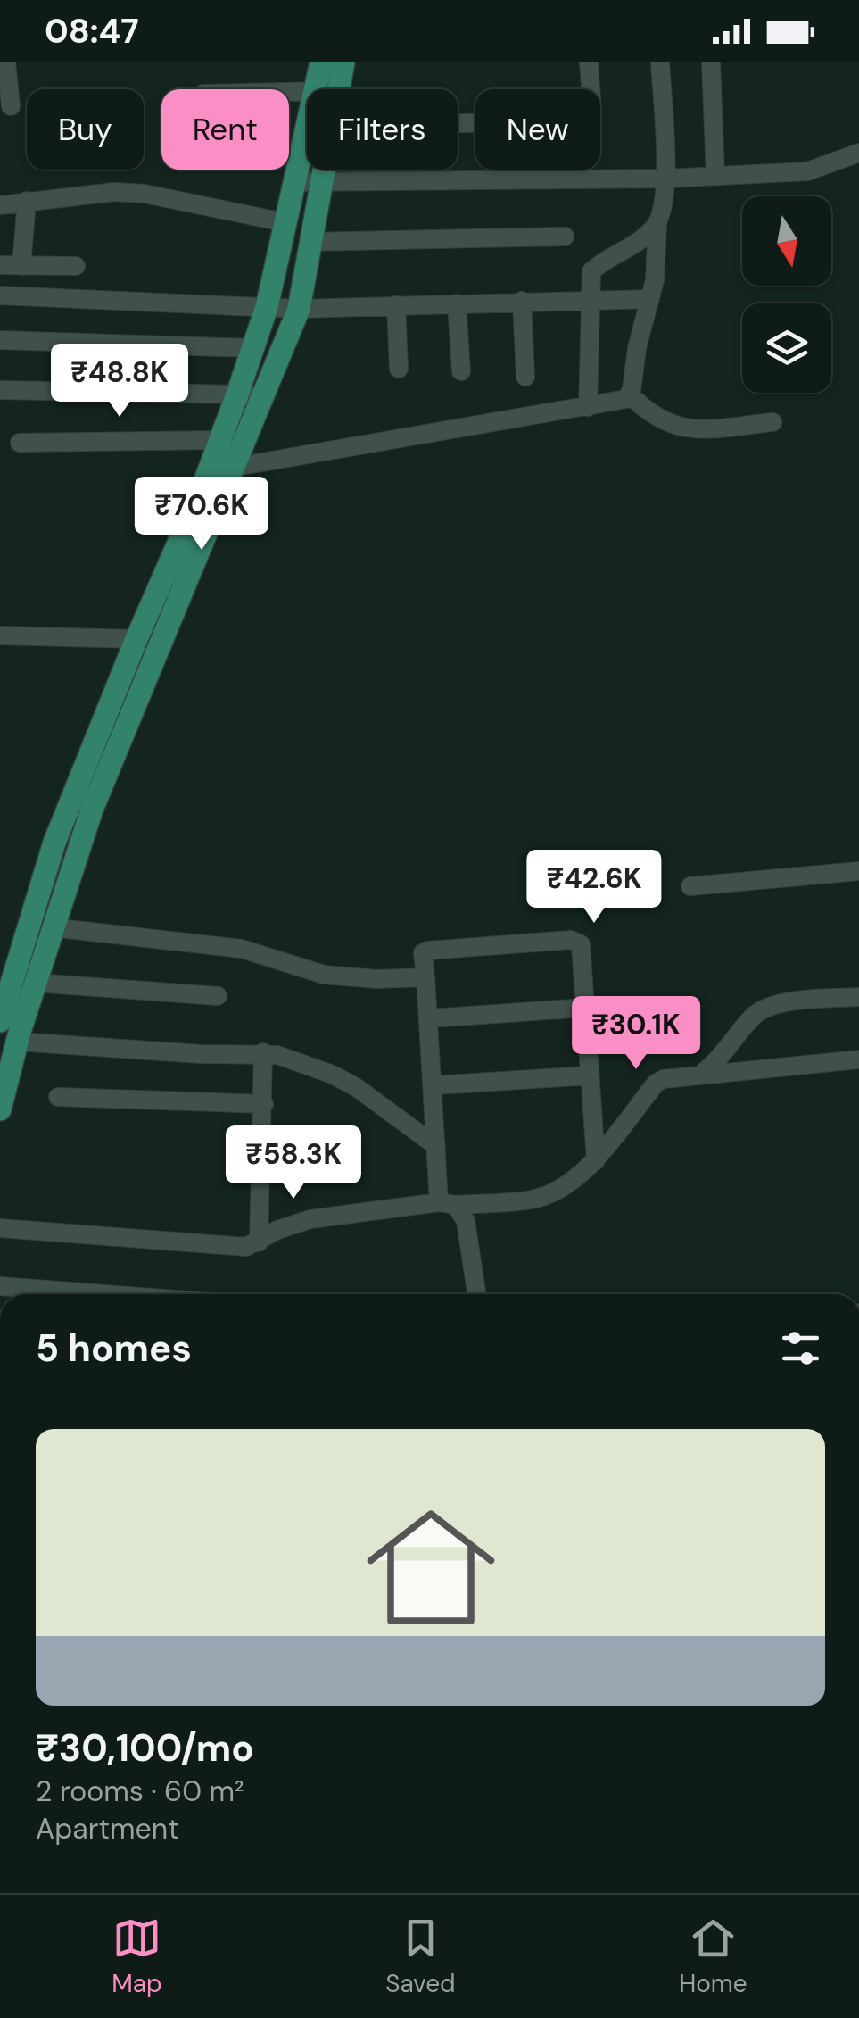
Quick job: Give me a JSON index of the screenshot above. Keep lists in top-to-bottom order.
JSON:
{
  "north": "bottom",
  "page": {
    "status": "08:47",
    "chip": [
      "Buy",
      "Rent",
      "Filters",
      "New"
    ],
    "price": [
      "₹48.8K",
      "₹70.6K",
      "₹42.6K",
      "₹30.1K",
      "₹58.3K"
    ],
    "heading": "5 homes",
    "list": [
      {
        "name": "₹30,100/mo",
        "note": "2 rooms · 60 m² · Apartment"
      }
    ],
    "tabs": ["Map", "Saved", "Home"]
  }
}
